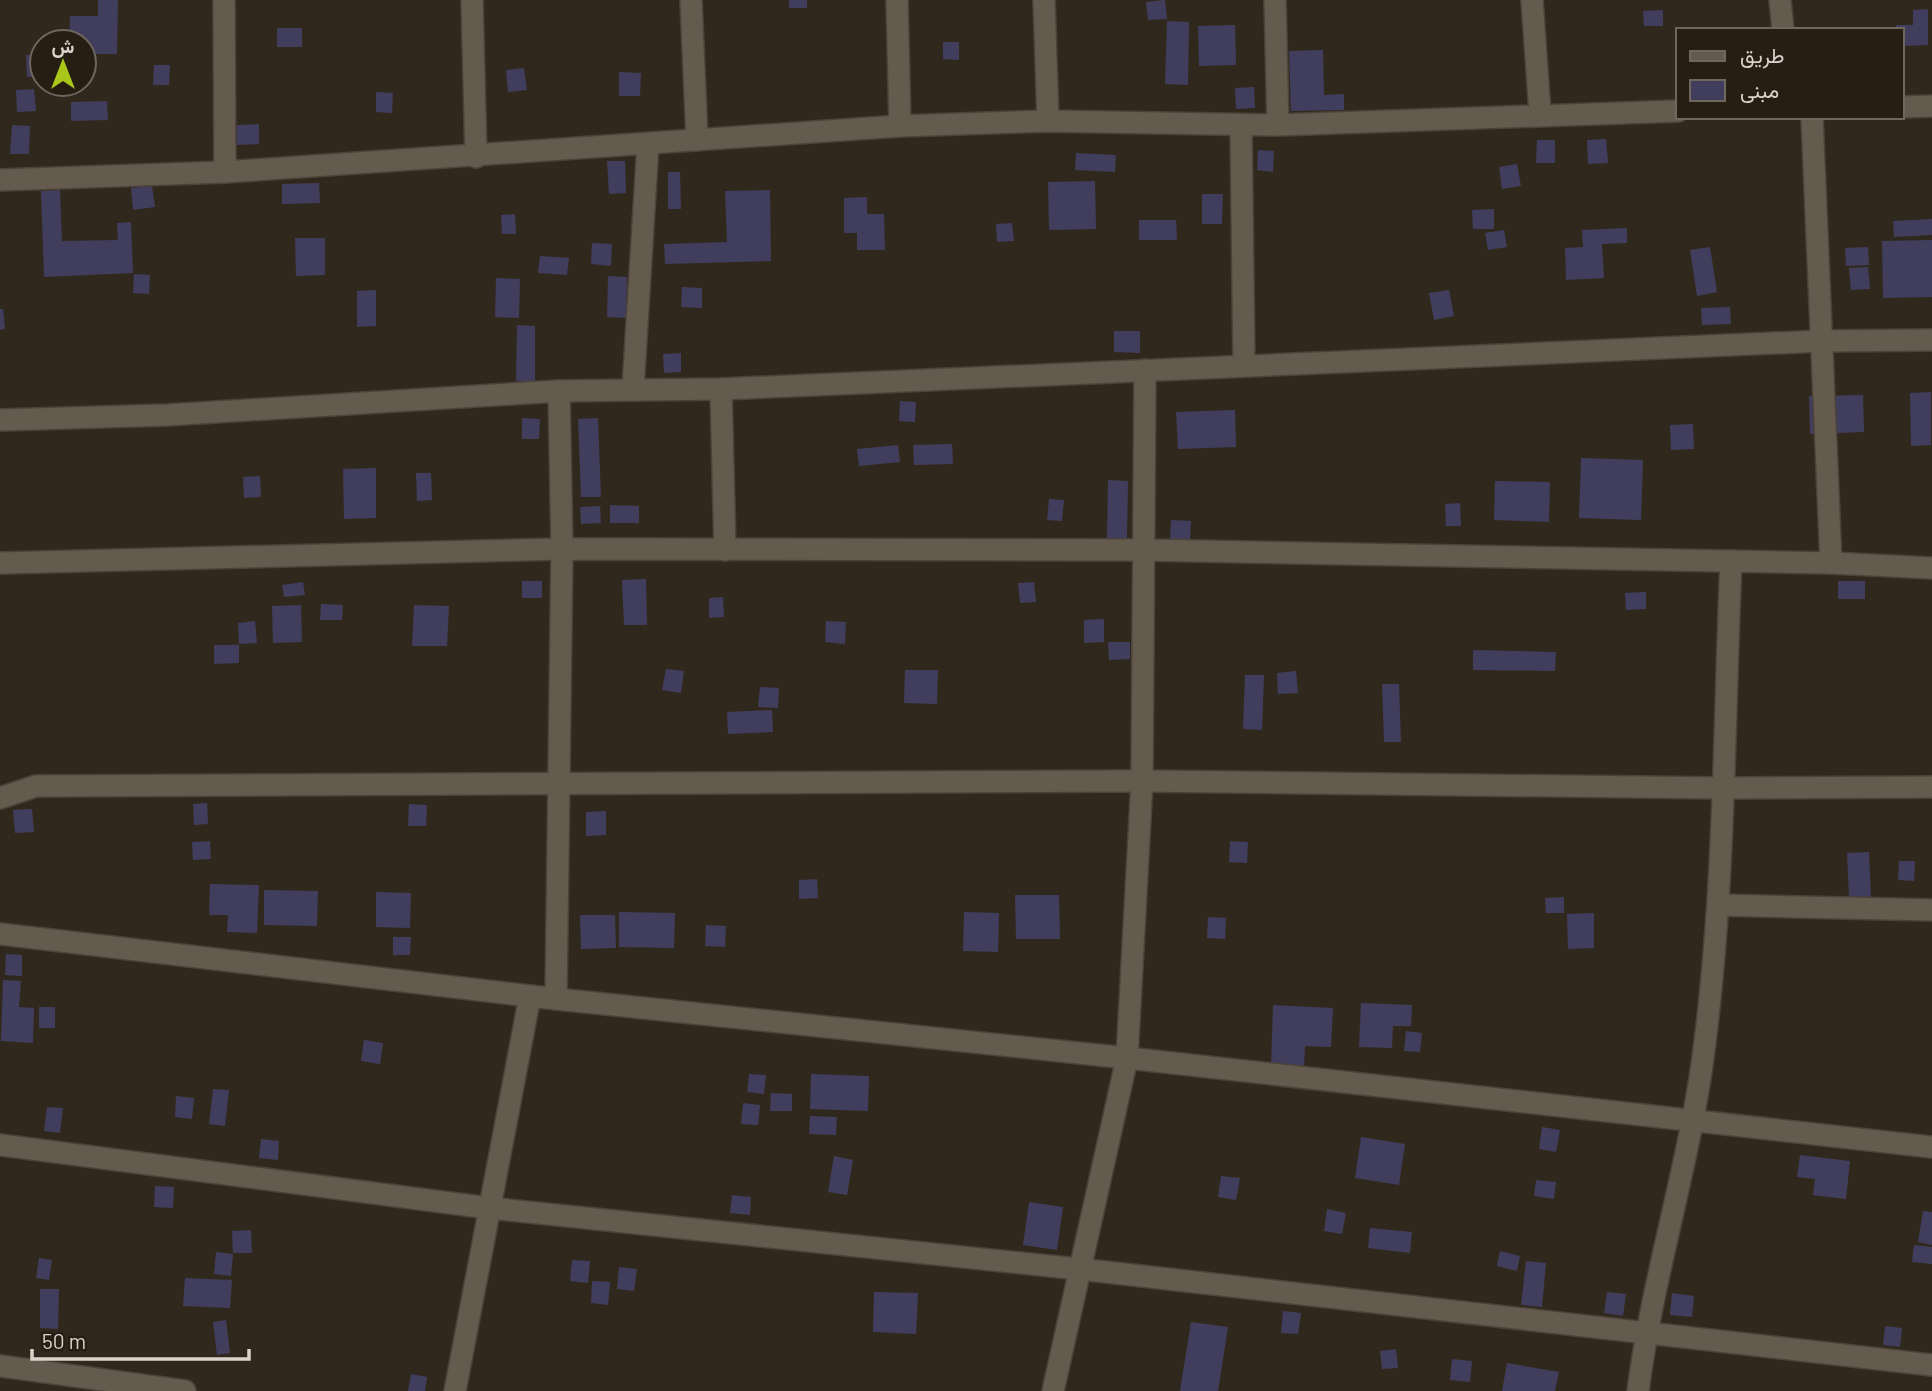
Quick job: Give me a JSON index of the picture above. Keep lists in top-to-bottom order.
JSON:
{
  "legend": ["طريق", "مبنى"],
  "scale_bar": "50 m",
  "north": "top"
}
